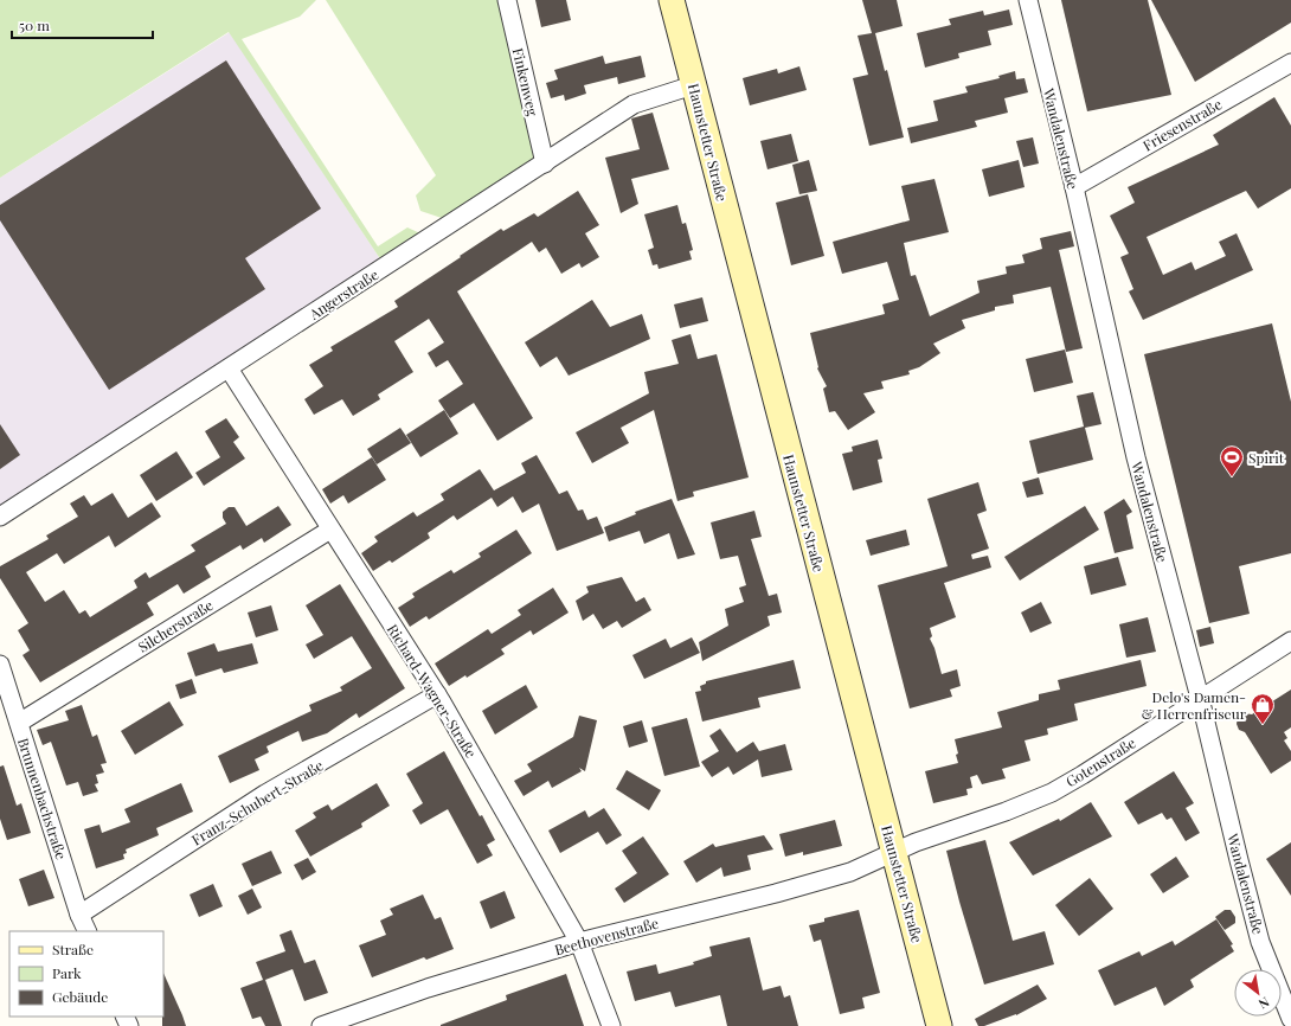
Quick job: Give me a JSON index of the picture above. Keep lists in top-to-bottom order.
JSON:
{
  "streets": {
    "main road": ["Haunstetter Straße"],
    "street": [
      "Finkenweg",
      "Friesenstraße",
      "Wandalenstraße",
      "Angerstraße",
      "Silcherstraße",
      "Richard-Wagner-Straße",
      "Gotenstraße",
      "Brunnenbachstraße",
      "Franz-Schubert-Straße",
      "Beethovenstraße"
    ]
  },
  "crossings": [
    ["Finkenweg", "Angerstraße"],
    ["Friesenstraße", "Wandalenstraße"],
    ["Wandalenstraße", "Gotenstraße"],
    ["Haunstetter Straße", "Angerstraße"],
    ["Haunstetter Straße", "Gotenstraße"],
    ["Haunstetter Straße", "Beethovenstraße"],
    ["Angerstraße", "Richard-Wagner-Straße"],
    ["Silcherstraße", "Richard-Wagner-Straße"],
    ["Silcherstraße", "Brunnenbachstraße"],
    ["Richard-Wagner-Straße", "Franz-Schubert-Straße"],
    ["Richard-Wagner-Straße", "Beethovenstraße"],
    ["Gotenstraße", "Beethovenstraße"],
    ["Brunnenbachstraße", "Franz-Schubert-Straße"]
  ],
  "places": {
    "sports": ["Spirit"],
    "shop": ["Delo's Damen- & Herrenfriseur"]
  },
  "legend": ["Straße", "Park", "Gebäude"],
  "scale_bar": "50 m",
  "north": "bottom right"
}
